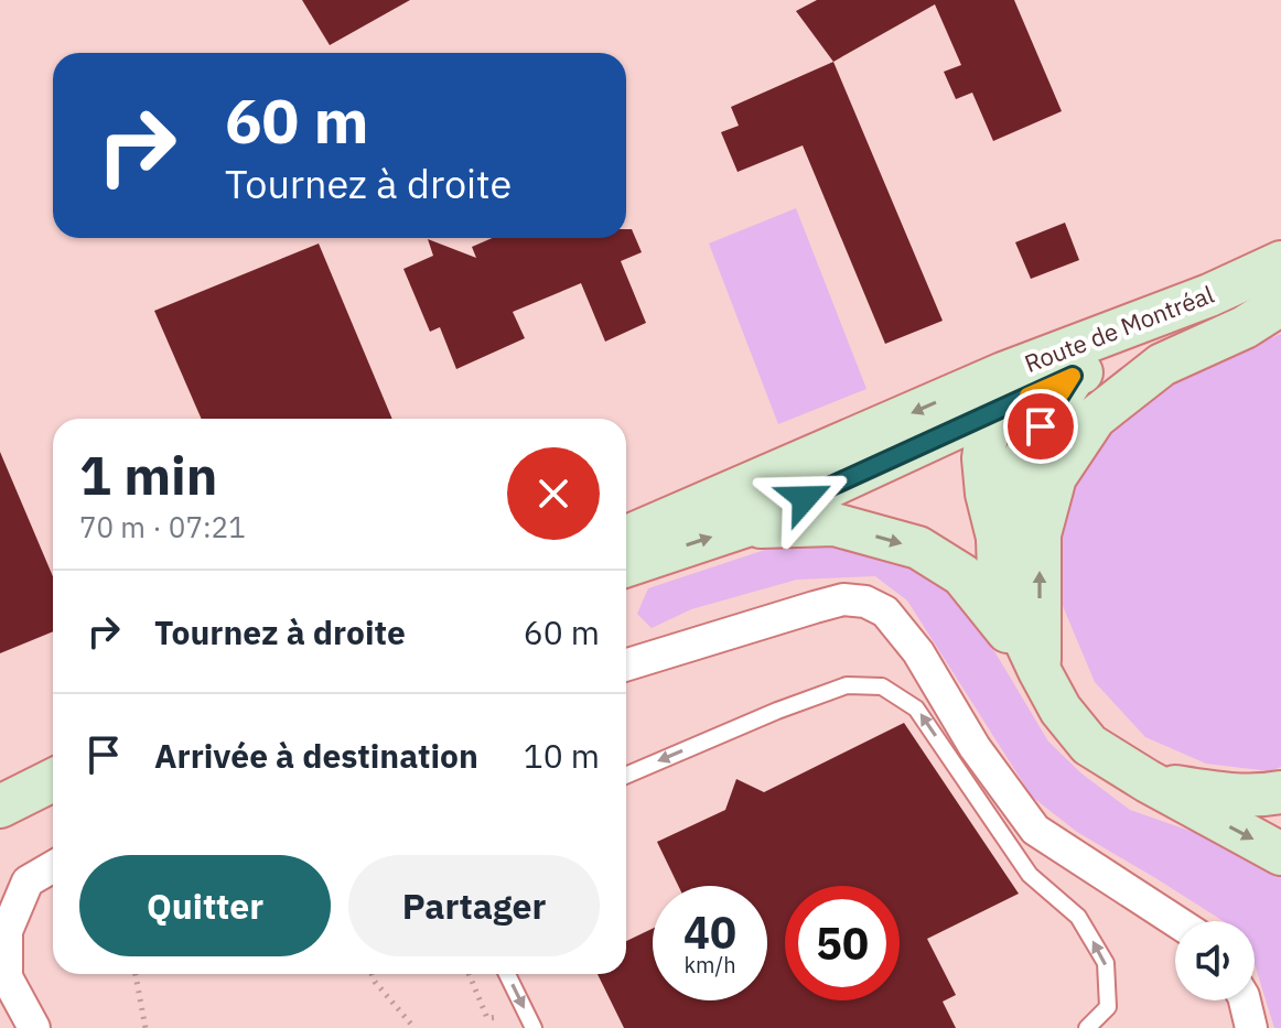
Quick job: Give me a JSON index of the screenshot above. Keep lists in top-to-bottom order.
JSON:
{
  "streets": {
    "main road": ["Route de Montréal"]
  },
  "page": {
    "turn": ["60 m", "Tournez à droite"],
    "heading": ["1 min", "70 m · 07:21"],
    "list": [
      {
        "name": "Tournez à droite",
        "value": "60 m"
      },
      {
        "name": "Arrivée à destination",
        "value": "10 m"
      }
    ],
    "buttons": ["Quitter", "Partager"],
    "speed": "40 km/h",
    "limit": "50"
  }
}
